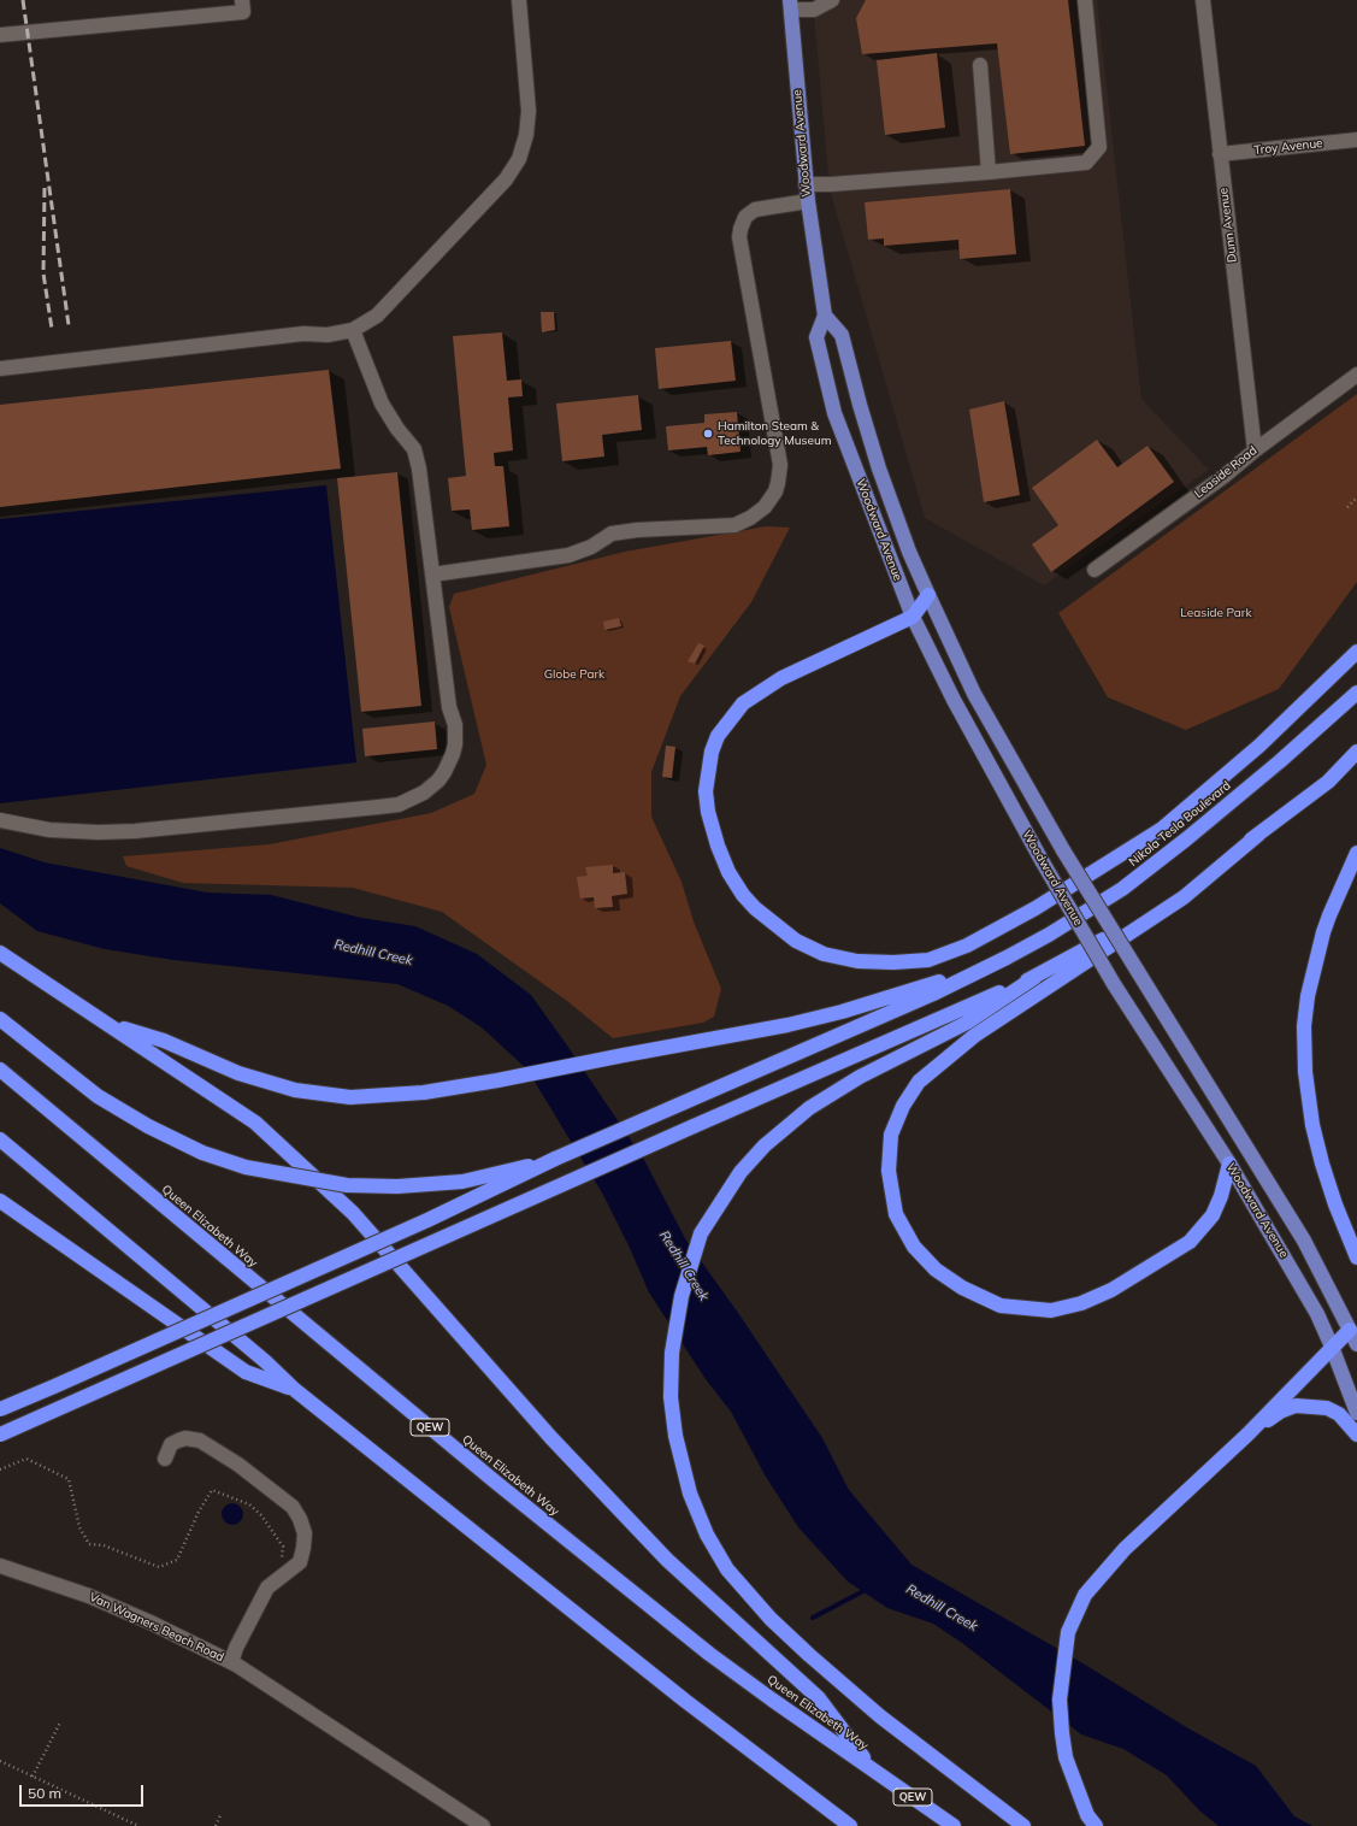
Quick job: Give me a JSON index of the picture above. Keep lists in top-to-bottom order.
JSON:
{
  "streets": {
    "highway": ["Nikola Tesla Boulevard", "Queen Elizabeth Way", "QEW"],
    "main road": ["Woodward Avenue"],
    "street": [
      "Troy Avenue",
      "Dunn Avenue",
      "Leaside Road",
      "Van Wagners Beach Road"
    ]
  },
  "crossings": [
    ["Troy Avenue", "Dunn Avenue"],
    ["Dunn Avenue", "Leaside Road"]
  ],
  "water": ["Redhill Creek"],
  "parks": ["Leaside Park", "Globe Park"],
  "places": ["Hamilton Steam & Technology Museum"],
  "scale_bar": "50 m"
}
